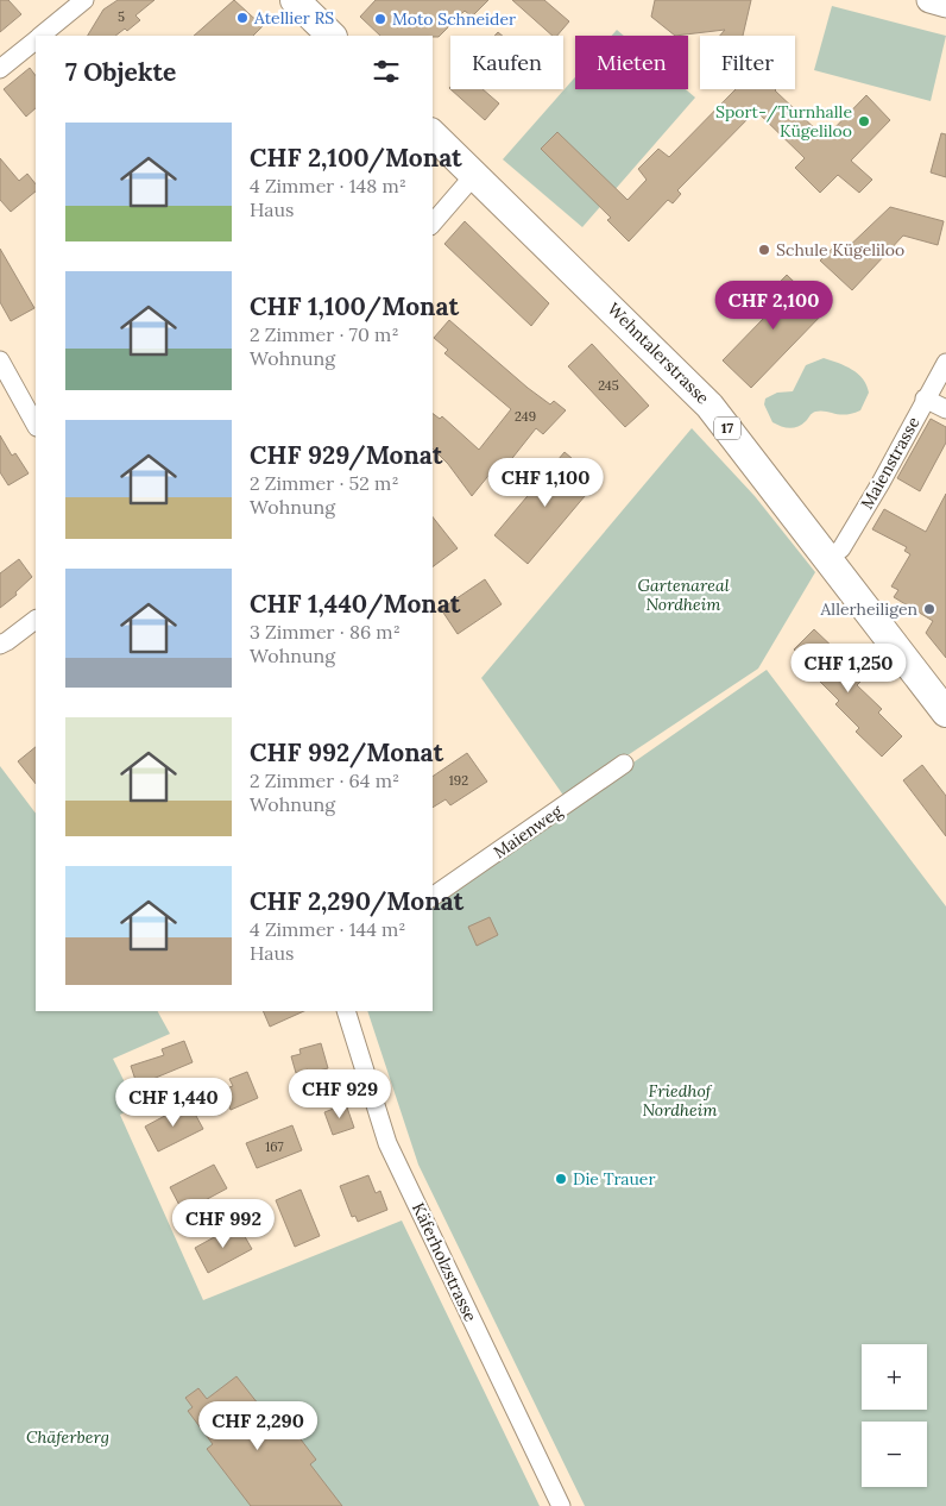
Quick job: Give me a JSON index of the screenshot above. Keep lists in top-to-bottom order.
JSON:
{
  "streets": {
    "main road": ["Wehntalerstrasse", "17"],
    "street": ["Maienstrasse", "Maienweg", "Käferholzstrasse"]
  },
  "crossings": [
    ["Wehntalerstrasse", "Maienstrasse"]
  ],
  "parks": ["Gartenareal Nordheim", "Friedhof Nordheim", "Chäferberg"],
  "places": [
    "Atellier RS",
    "Moto Schneider",
    "Sport-/Turnhalle Kügeliloo",
    "Schule Kügeliloo",
    "Allerheiligen",
    "Die Trauer"
  ],
  "house_numbers": [
    "5",
    "245",
    "249",
    "192",
    "167"
  ],
  "page": {
    "chip": ["Kaufen", "Mieten", "Filter"],
    "heading": "7 Objekte",
    "list": [
      {
        "name": "CHF 2,100/Monat",
        "note": "4 Zimmer · 148 m² · Haus"
      },
      {
        "name": "CHF 1,100/Monat",
        "note": "2 Zimmer · 70 m² · Wohnung"
      },
      {
        "name": "CHF 929/Monat",
        "note": "2 Zimmer · 52 m² · Wohnung"
      },
      {
        "name": "CHF 1,440/Monat",
        "note": "3 Zimmer · 86 m² · Wohnung"
      },
      {
        "name": "CHF 992/Monat",
        "note": "2 Zimmer · 64 m² · Wohnung"
      },
      {
        "name": "CHF 2,290/Monat",
        "note": "4 Zimmer · 144 m² · Haus"
      }
    ],
    "price": [
      "CHF 2,100",
      "CHF 1,100",
      "CHF 1,250",
      "CHF 929",
      "CHF 1,440",
      "CHF 992",
      "CHF 2,290"
    ],
    "map_buttons": ["+", "−"]
  }
}
